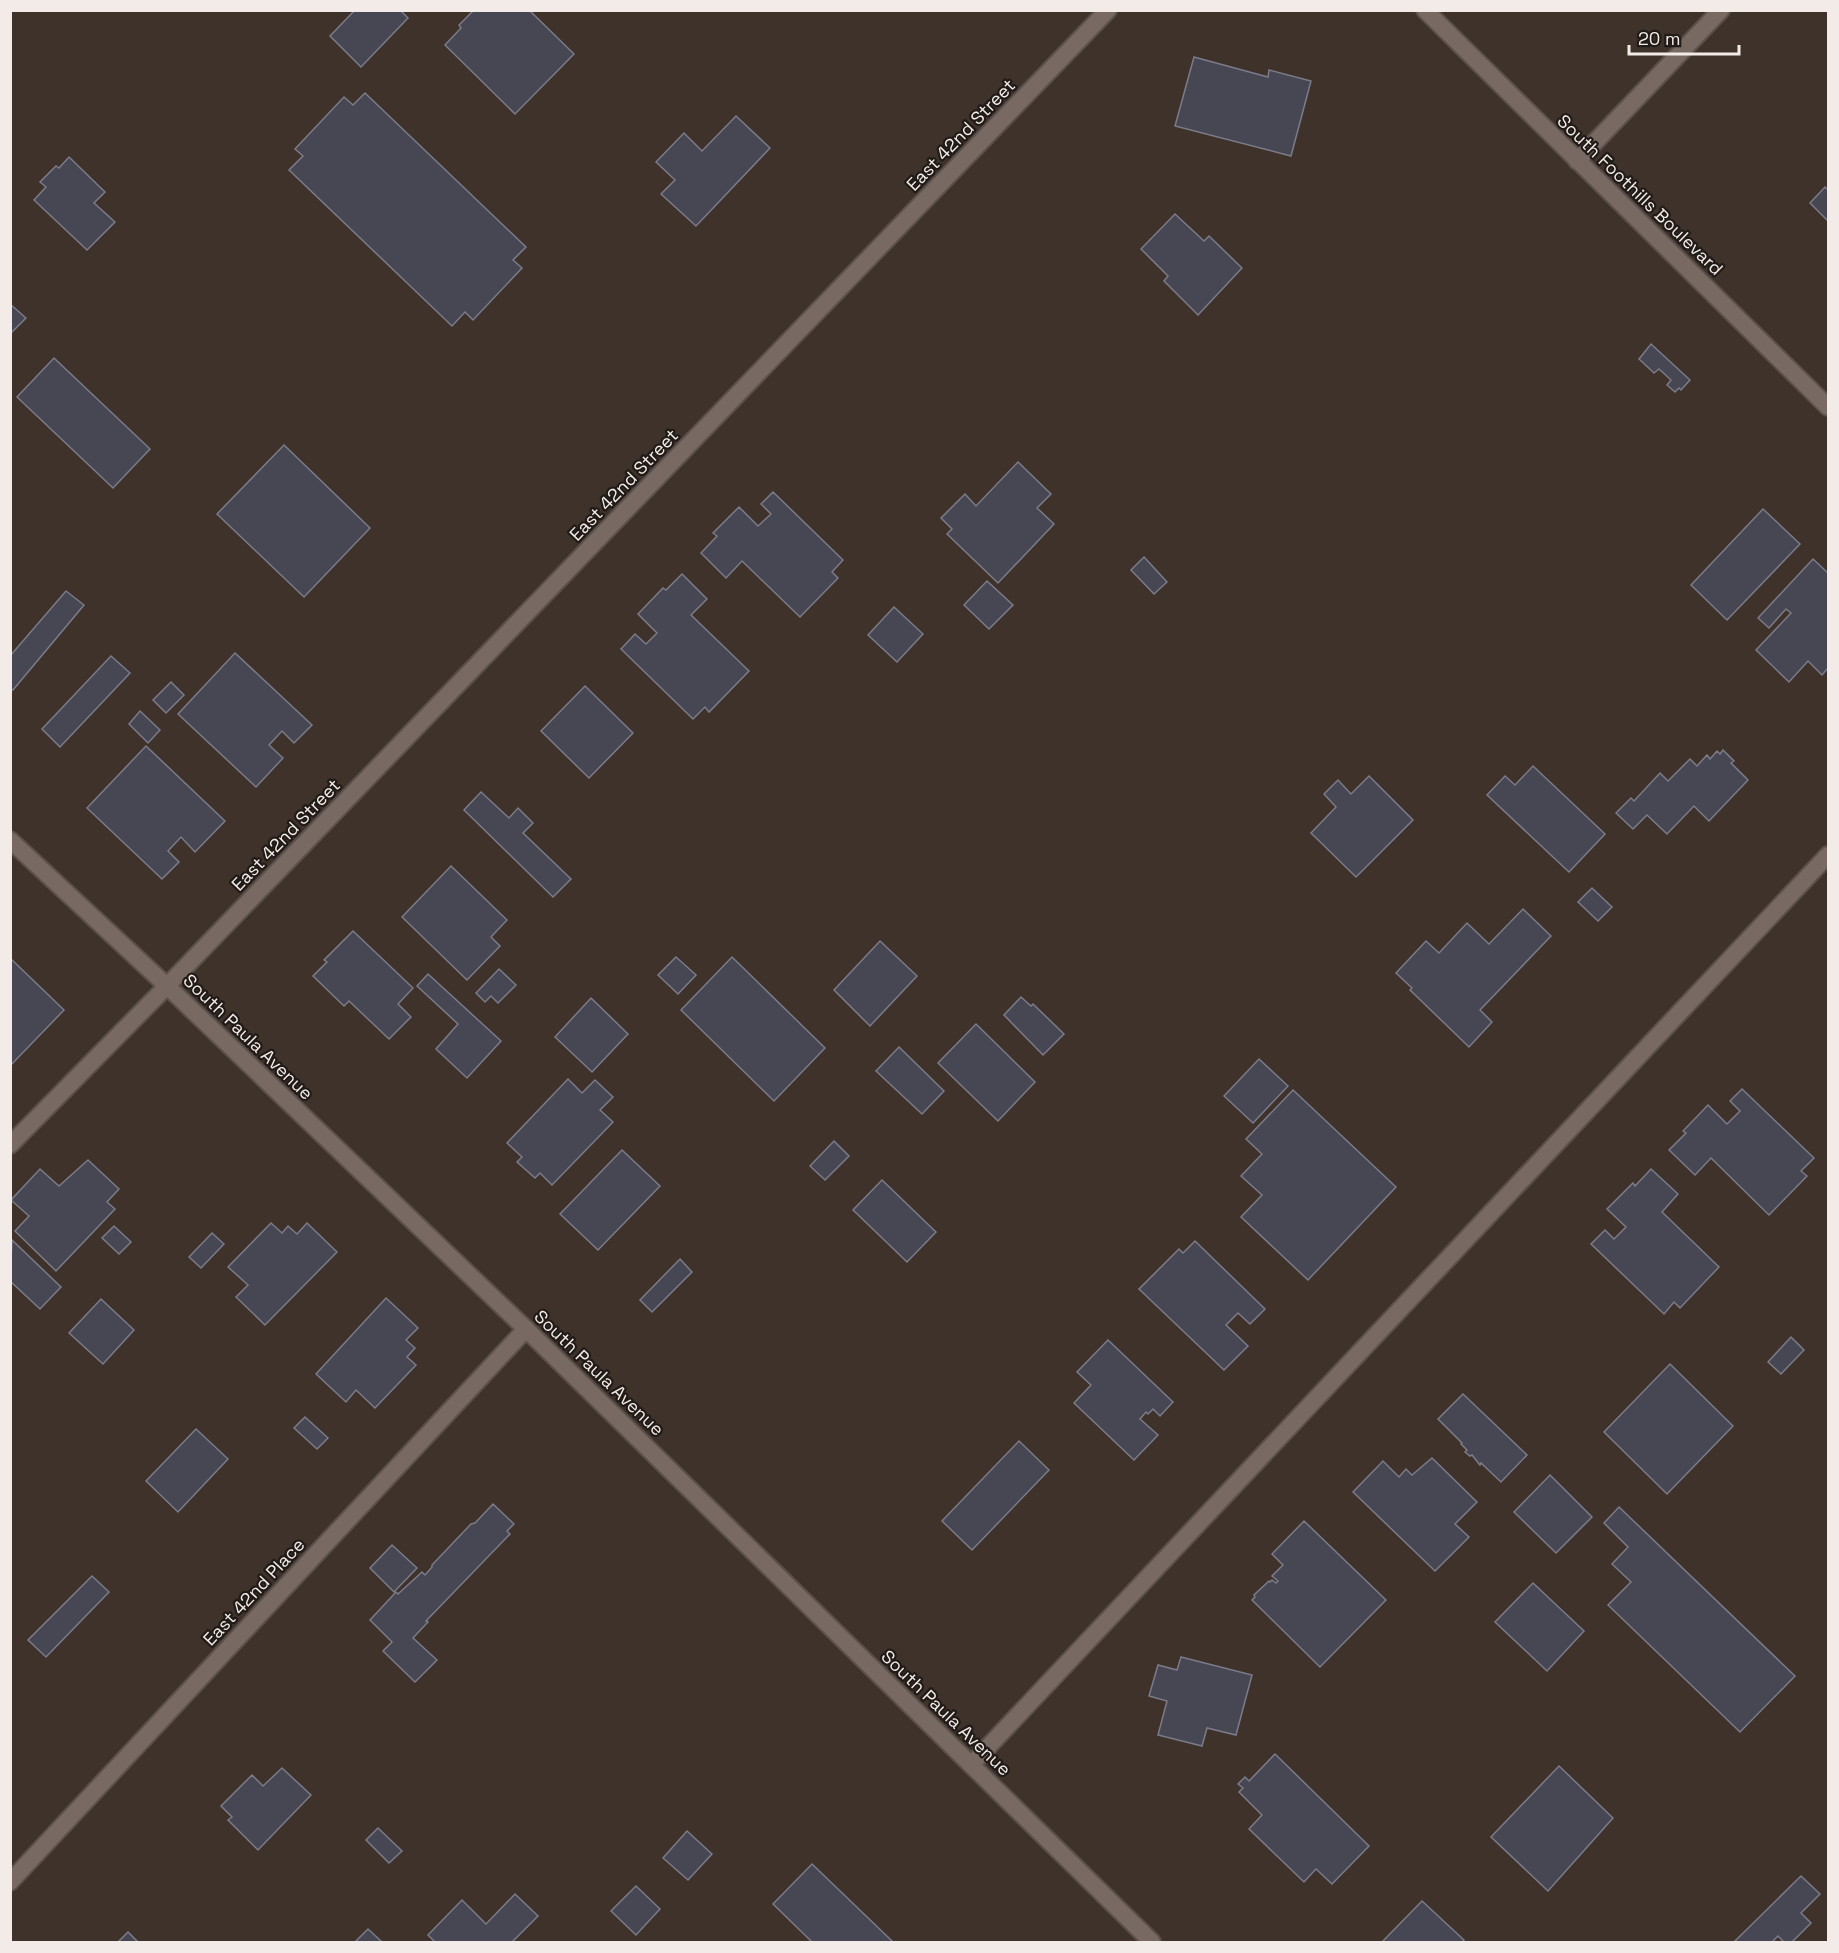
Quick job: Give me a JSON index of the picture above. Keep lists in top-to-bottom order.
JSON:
{
  "streets": {
    "street": [
      "East 42nd Street",
      "South Foothills Boulevard",
      "South Paula Avenue",
      "East 42nd Place"
    ]
  },
  "crossings": [
    ["East 42nd Street", "South Paula Avenue"],
    ["South Paula Avenue", "East 42nd Place"]
  ],
  "scale_bar": "20 m"
}
